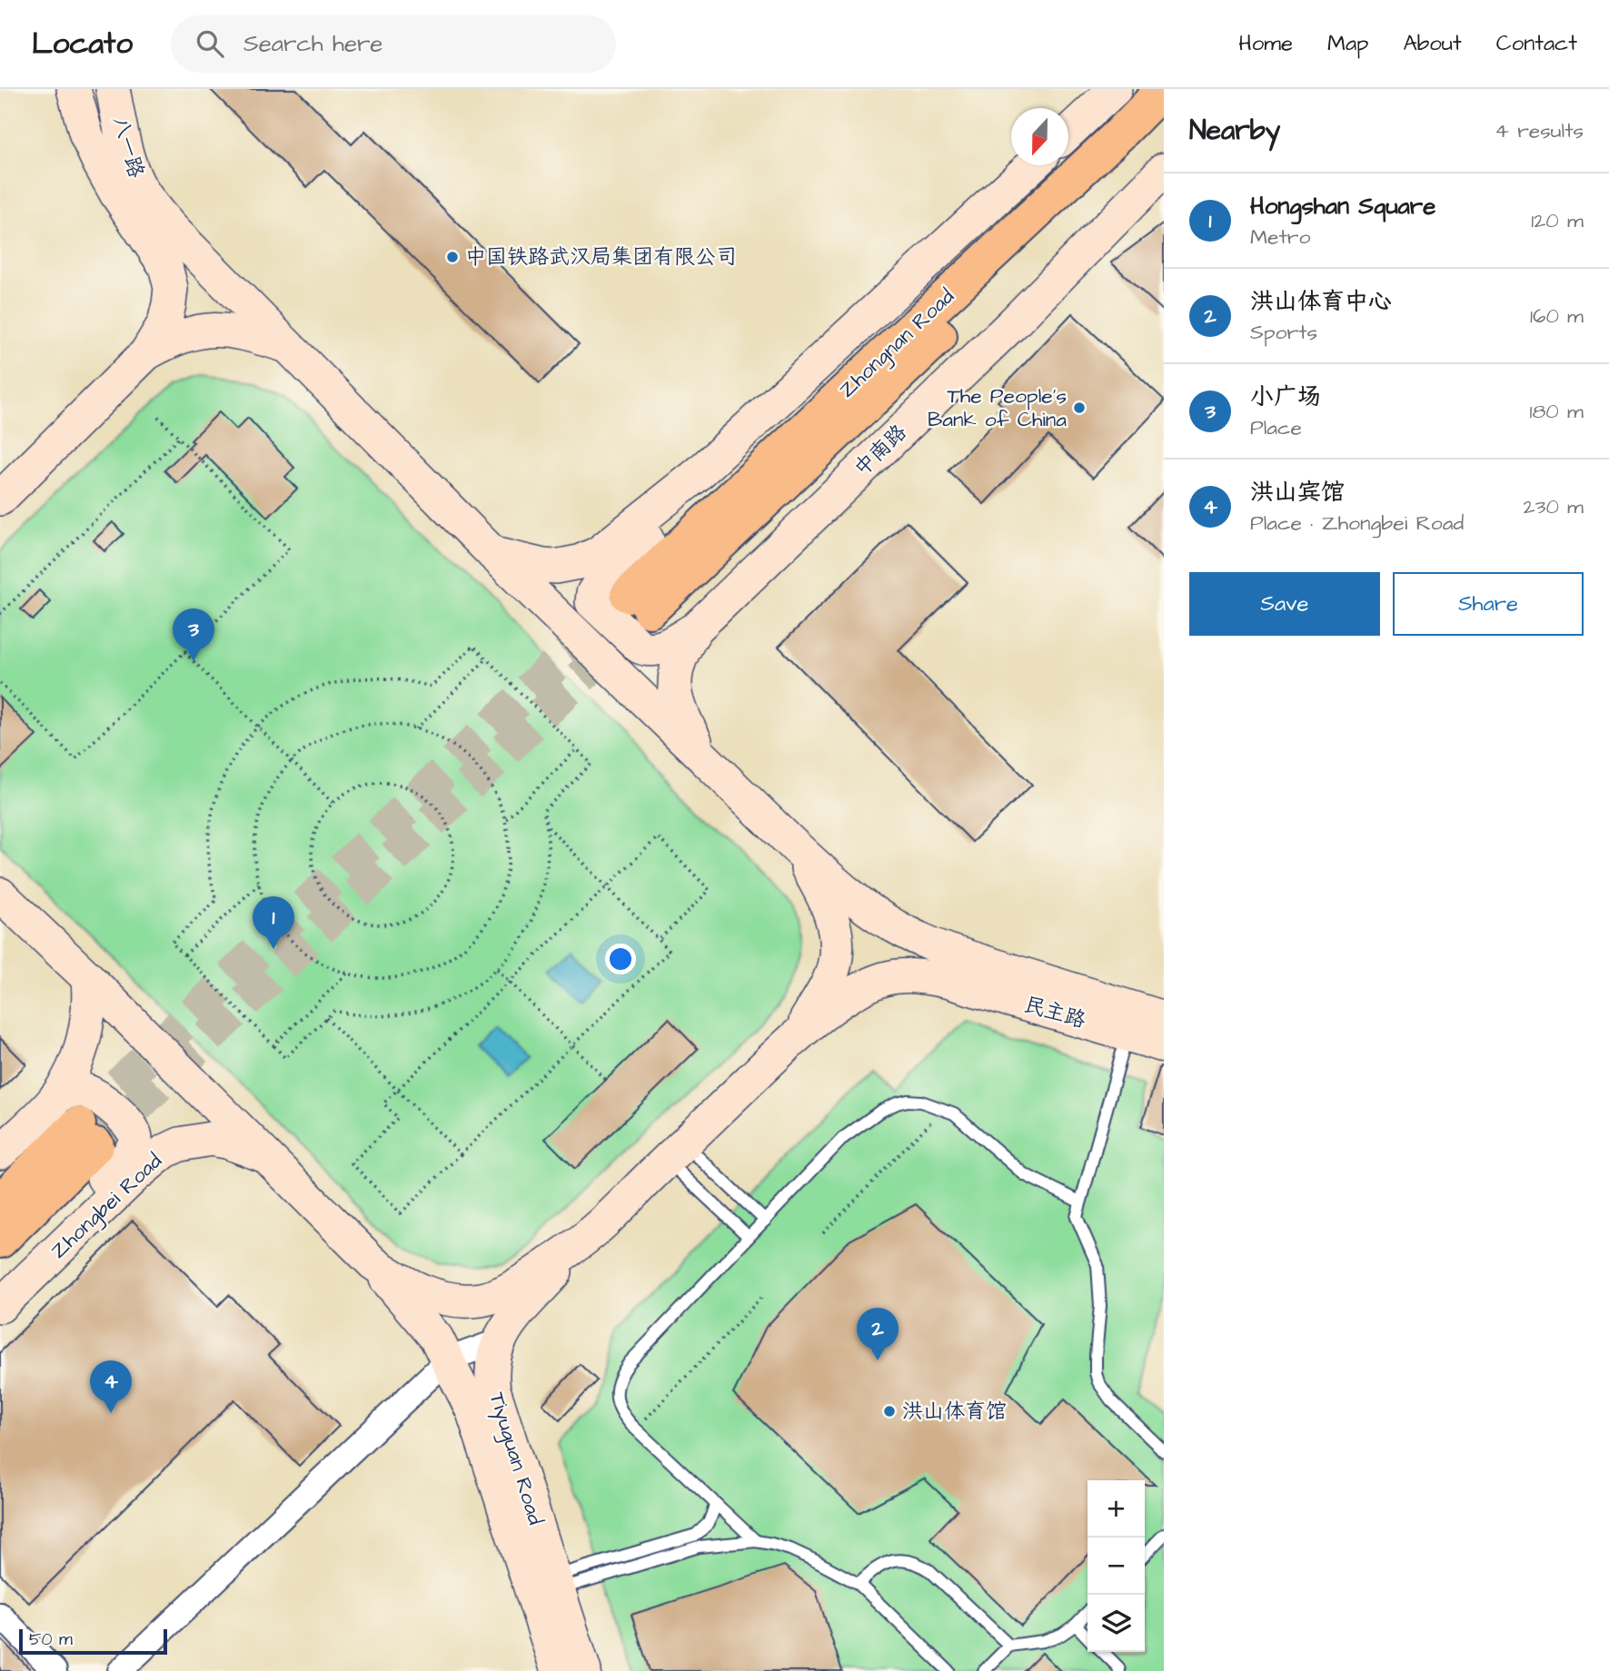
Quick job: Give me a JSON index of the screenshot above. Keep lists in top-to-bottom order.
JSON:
{
  "streets": {
    "main road": [
      "八一路",
      "Zhongnan Road",
      "中南路",
      "民主路",
      "Zhongbei Road",
      "Tiyuguan Road"
    ]
  },
  "crossings": [
    ["八一路", "Zhongnan Road"],
    ["八一路", "中南路"]
  ],
  "places": ["中国铁路武汉局集团有限公司", "The People's Bank of China", "洪山体育馆"],
  "scale_bar": "50 m",
  "north": "bottom",
  "page": {
    "header": "Locato",
    "search": "Search here",
    "nav": [
      "Home",
      "Map",
      "About",
      "Contact"
    ],
    "heading": ["Nearby", "4 results"],
    "list": [
      {
        "mark": "1",
        "name": "Hongshan Square",
        "note": "Metro",
        "value": "120 m"
      },
      {
        "mark": "2",
        "name": "洪山体育中心",
        "note": "Sports",
        "value": "160 m"
      },
      {
        "mark": "3",
        "name": "小广场",
        "note": "Place",
        "value": "180 m"
      },
      {
        "mark": "4",
        "name": "洪山宾馆",
        "note": "Place · Zhongbei Road",
        "value": "230 m"
      }
    ],
    "buttons": ["Save", "Share"],
    "pins": [
      "3",
      "1",
      "2",
      "4"
    ],
    "map_buttons": ["+", "−"],
    "scale": "50 m"
  }
}
